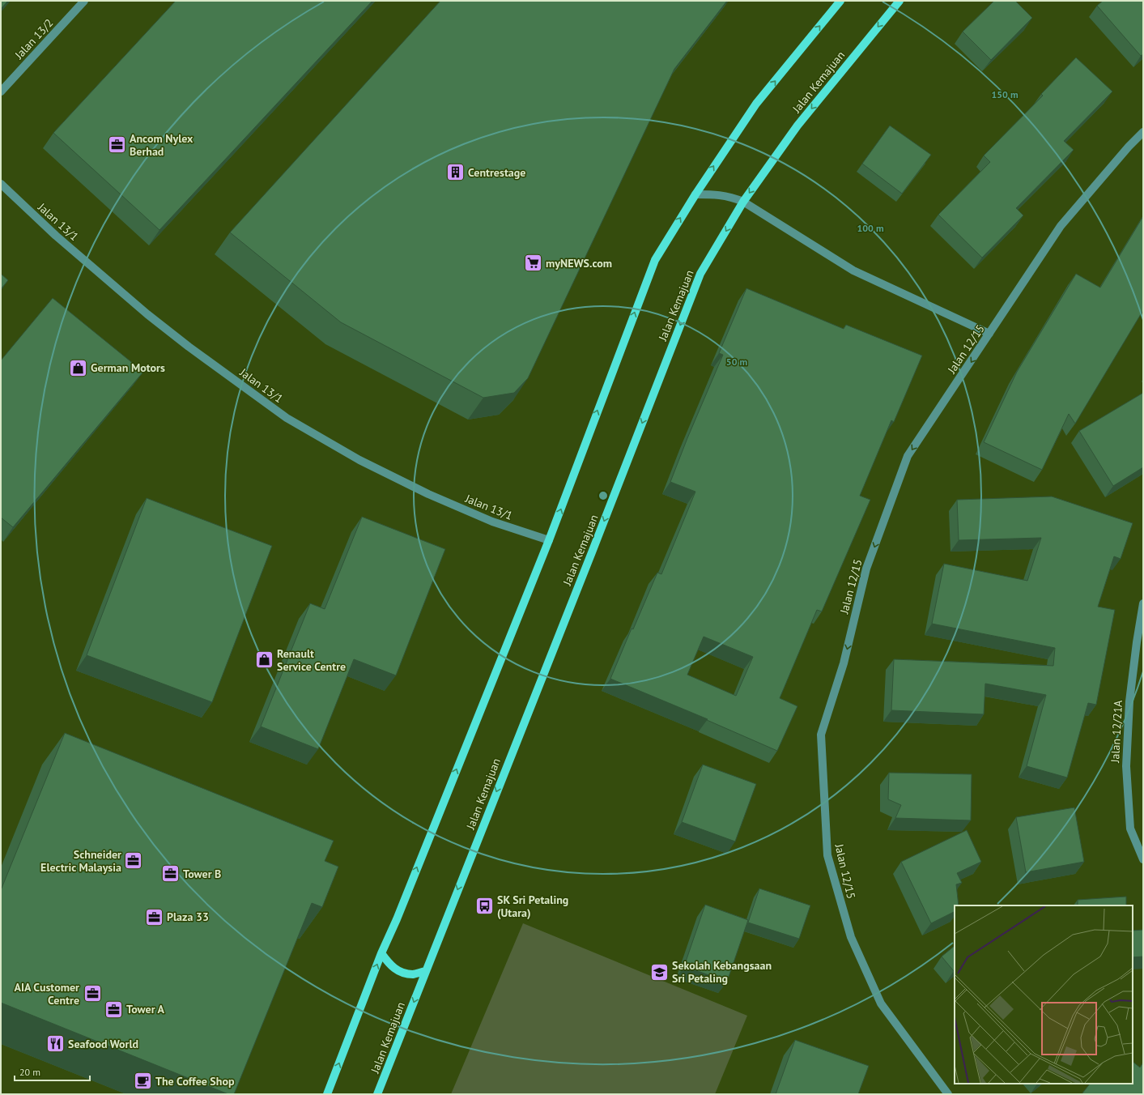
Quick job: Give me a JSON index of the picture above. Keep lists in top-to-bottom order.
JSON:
{
  "streets": {
    "main road": ["Jalan Kemajuan"],
    "street": [
      "Jalan 13/2",
      "Jalan 13/1",
      "Jalan 12/15",
      "Jalan 12/21A"
    ]
  },
  "one_way": ["Jalan 12/15"],
  "places": {
    "office": [
      "Ancom Nylex Berhad",
      "Schneider Electric Malaysia",
      "Tower B",
      "Plaza 33",
      "AIA Customer Centre",
      "Tower A"
    ],
    "building": ["Centrestage"],
    "supermarket": ["myNEWS.com"],
    "shop": ["German Motors", "Renault Service Centre"],
    "bus stop": ["SK Sri Petaling (Utara)"],
    "school or university": ["Sekolah Kebangsaan Sri Petaling"],
    "restaurant": ["Seafood World"],
    "cafe": ["The Coffee Shop"]
  },
  "scale_bar": "20 m",
  "rings": ["150 m", "100 m", "50 m"]
}
